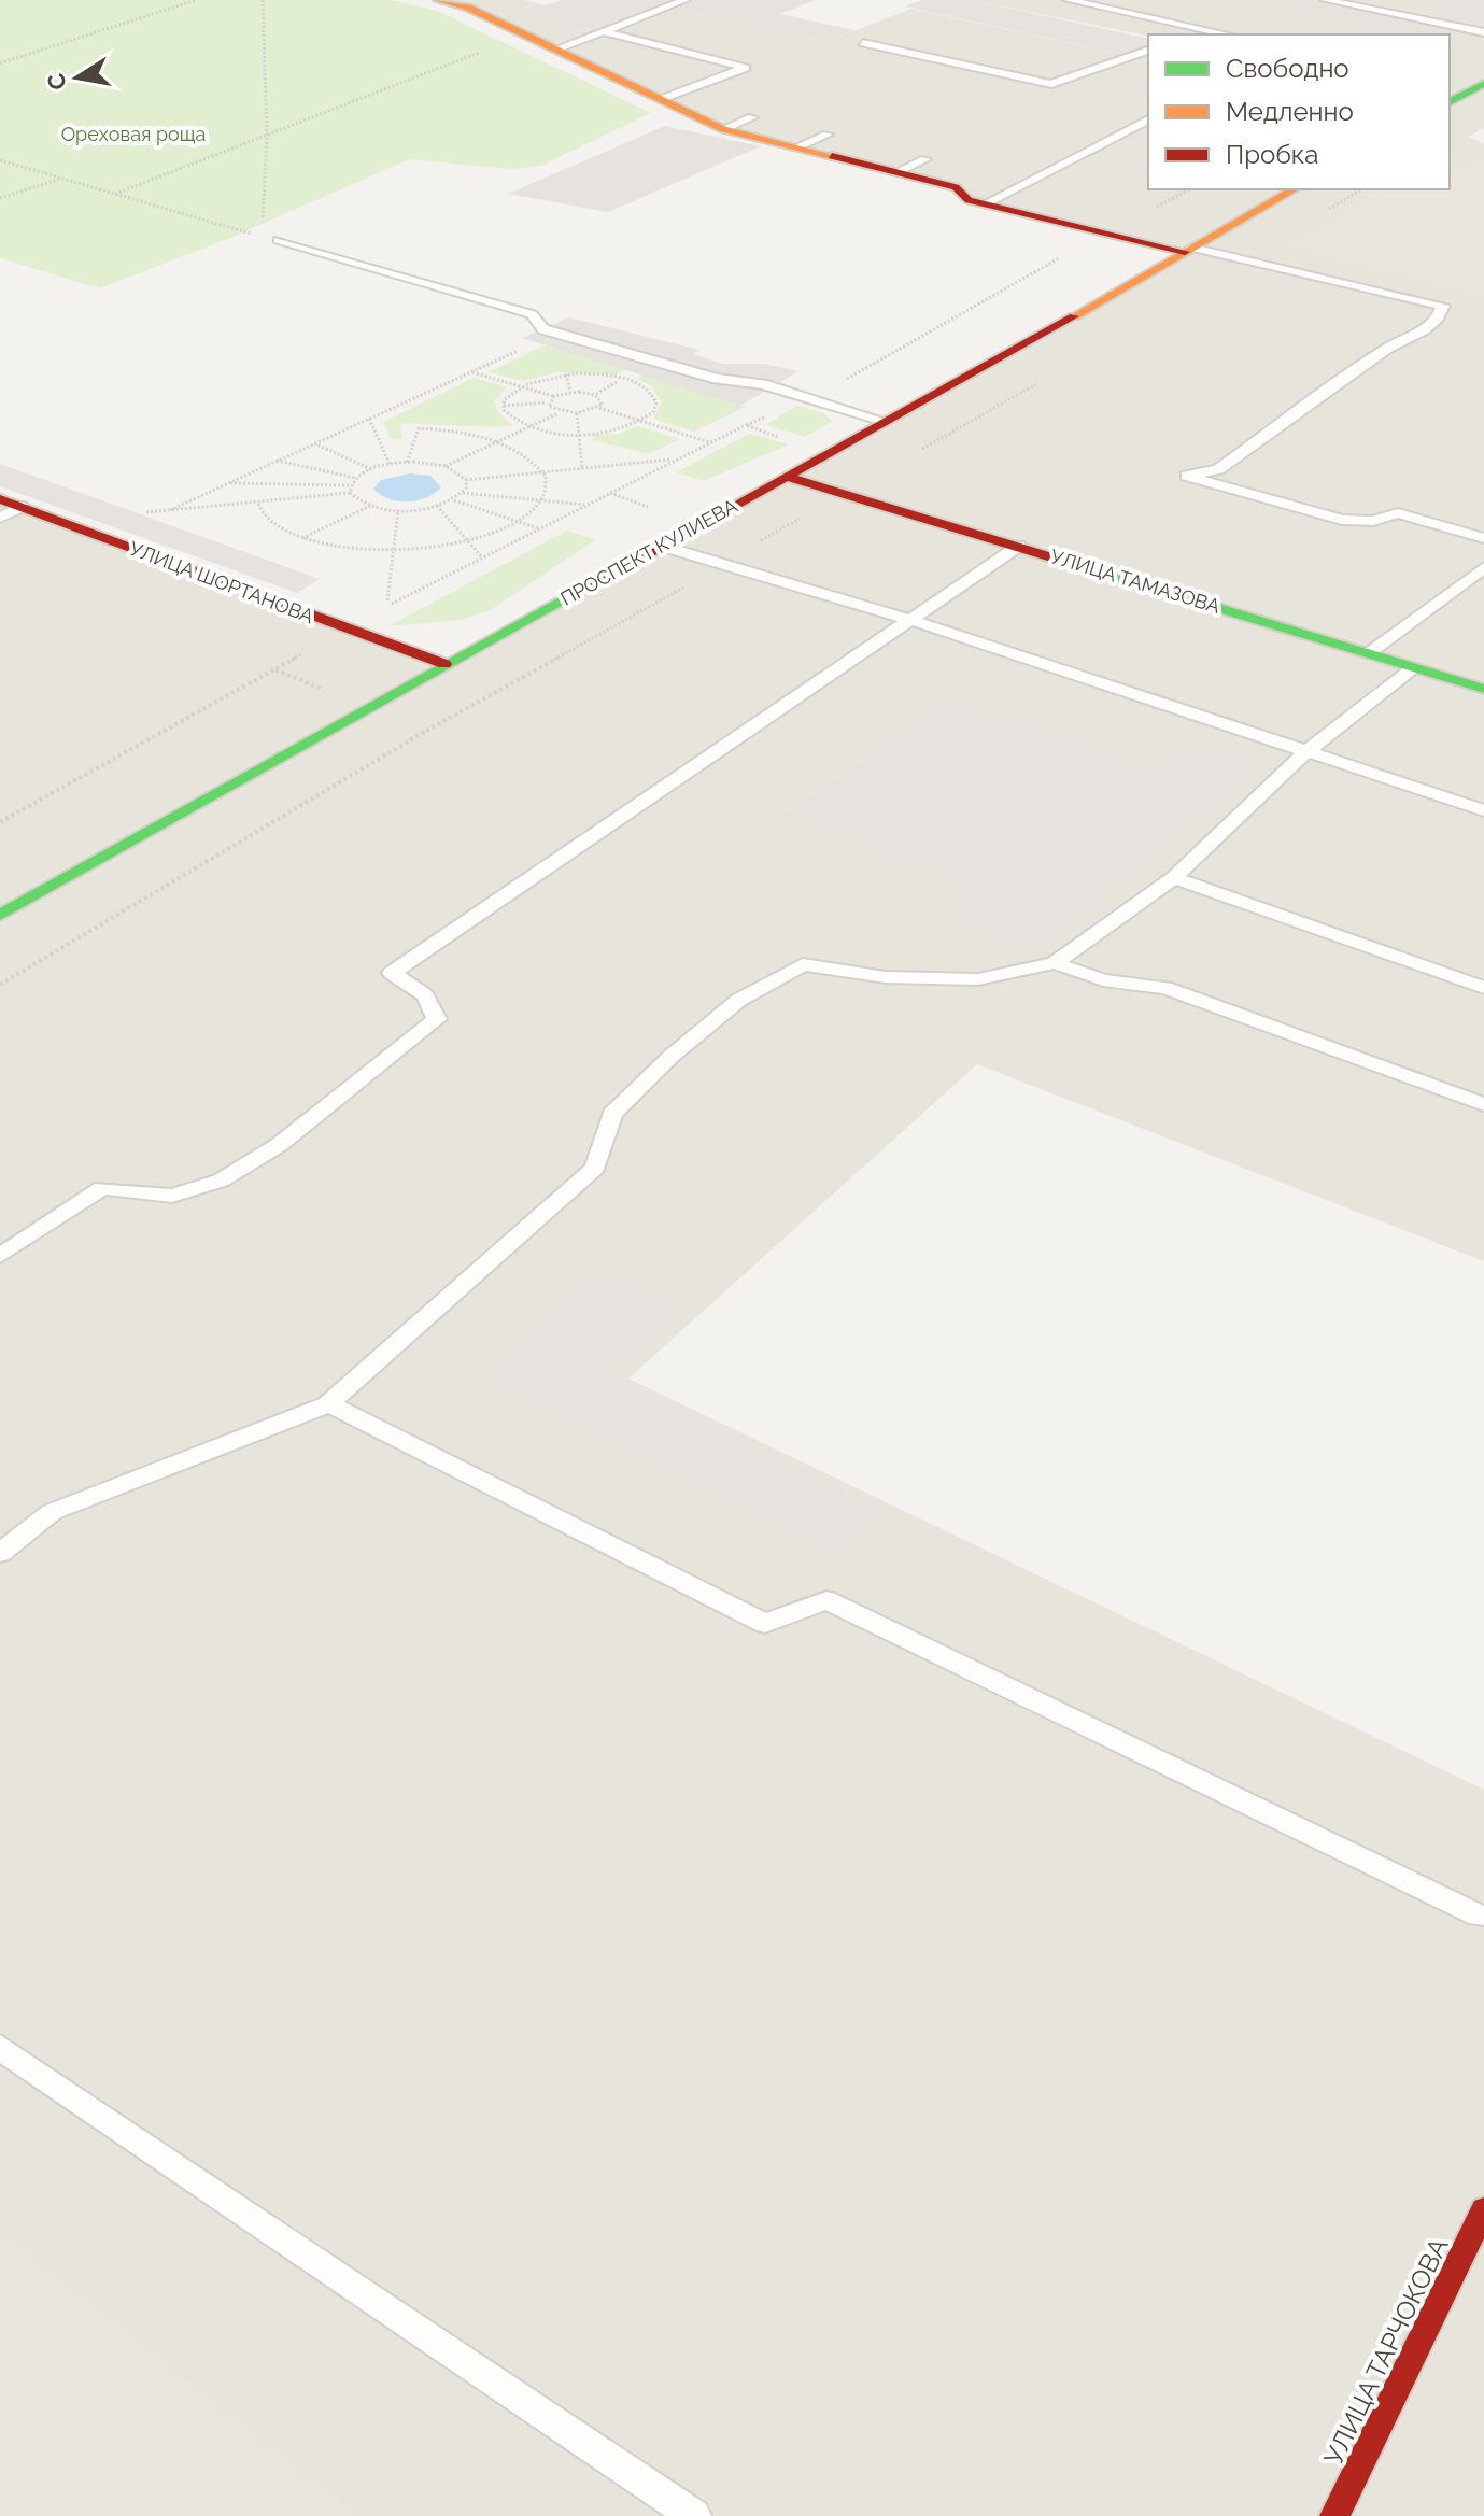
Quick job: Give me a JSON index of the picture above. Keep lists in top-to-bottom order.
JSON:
{
  "streets": {
    "street": [
      "ПРОСПЕКТ КУЛИЕВА",
      "УЛИЦА ТАМАЗОВА",
      "УЛИЦА ШОРТАНОВА",
      "УЛИЦА ТАРЧОКОВА"
    ]
  },
  "crossings": [
    ["ПРОСПЕКТ КУЛИЕВА", "УЛИЦА ТАМАЗОВА"],
    ["ПРОСПЕКТ КУЛИЕВА", "УЛИЦА ШОРТАНОВА"]
  ],
  "parks": ["Ореховая роща"],
  "legend": ["Свободно", "Медленно", "Пробка"],
  "north": "left"
}
